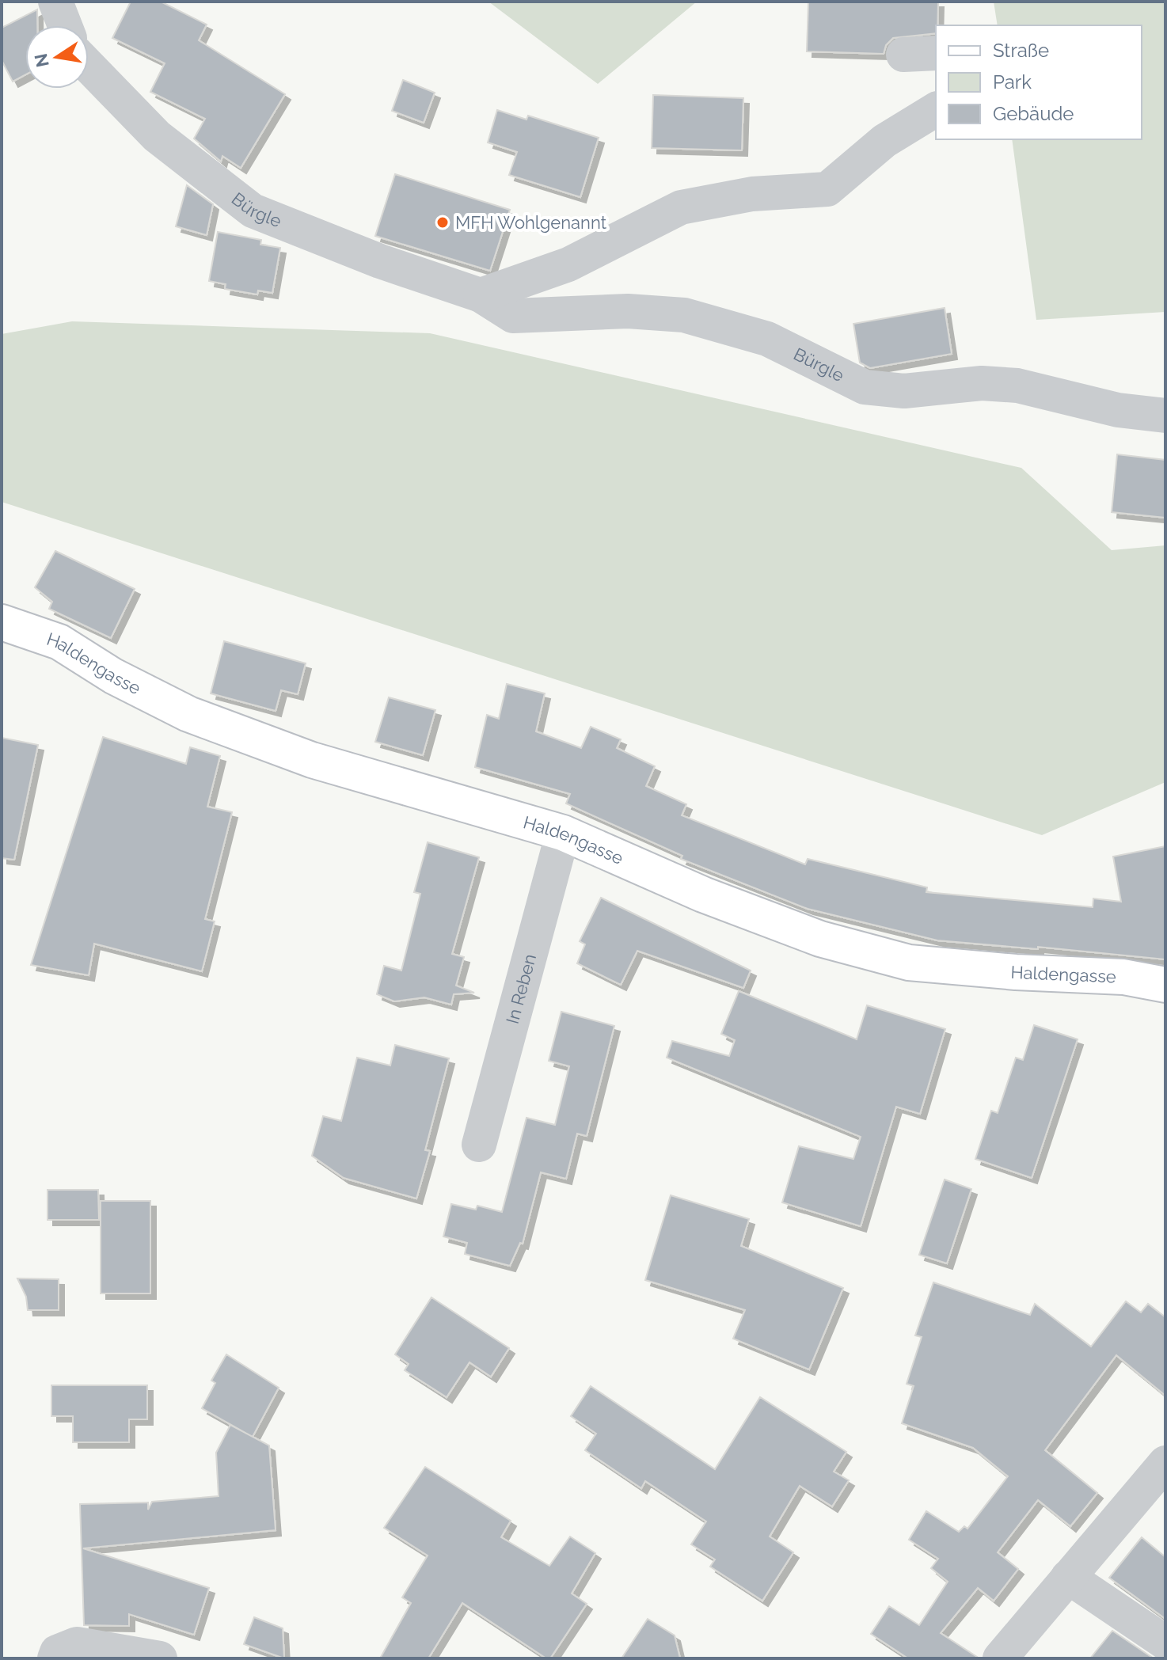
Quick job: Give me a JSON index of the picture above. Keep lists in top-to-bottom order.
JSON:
{
  "streets": {
    "street": ["Bürgle", "Haldengasse", "In Reben"]
  },
  "crossings": [
    ["Haldengasse", "In Reben"]
  ],
  "places": ["MFH Wohlgenannt"],
  "legend": ["Straße", "Park", "Gebäude"],
  "north": "left"
}
